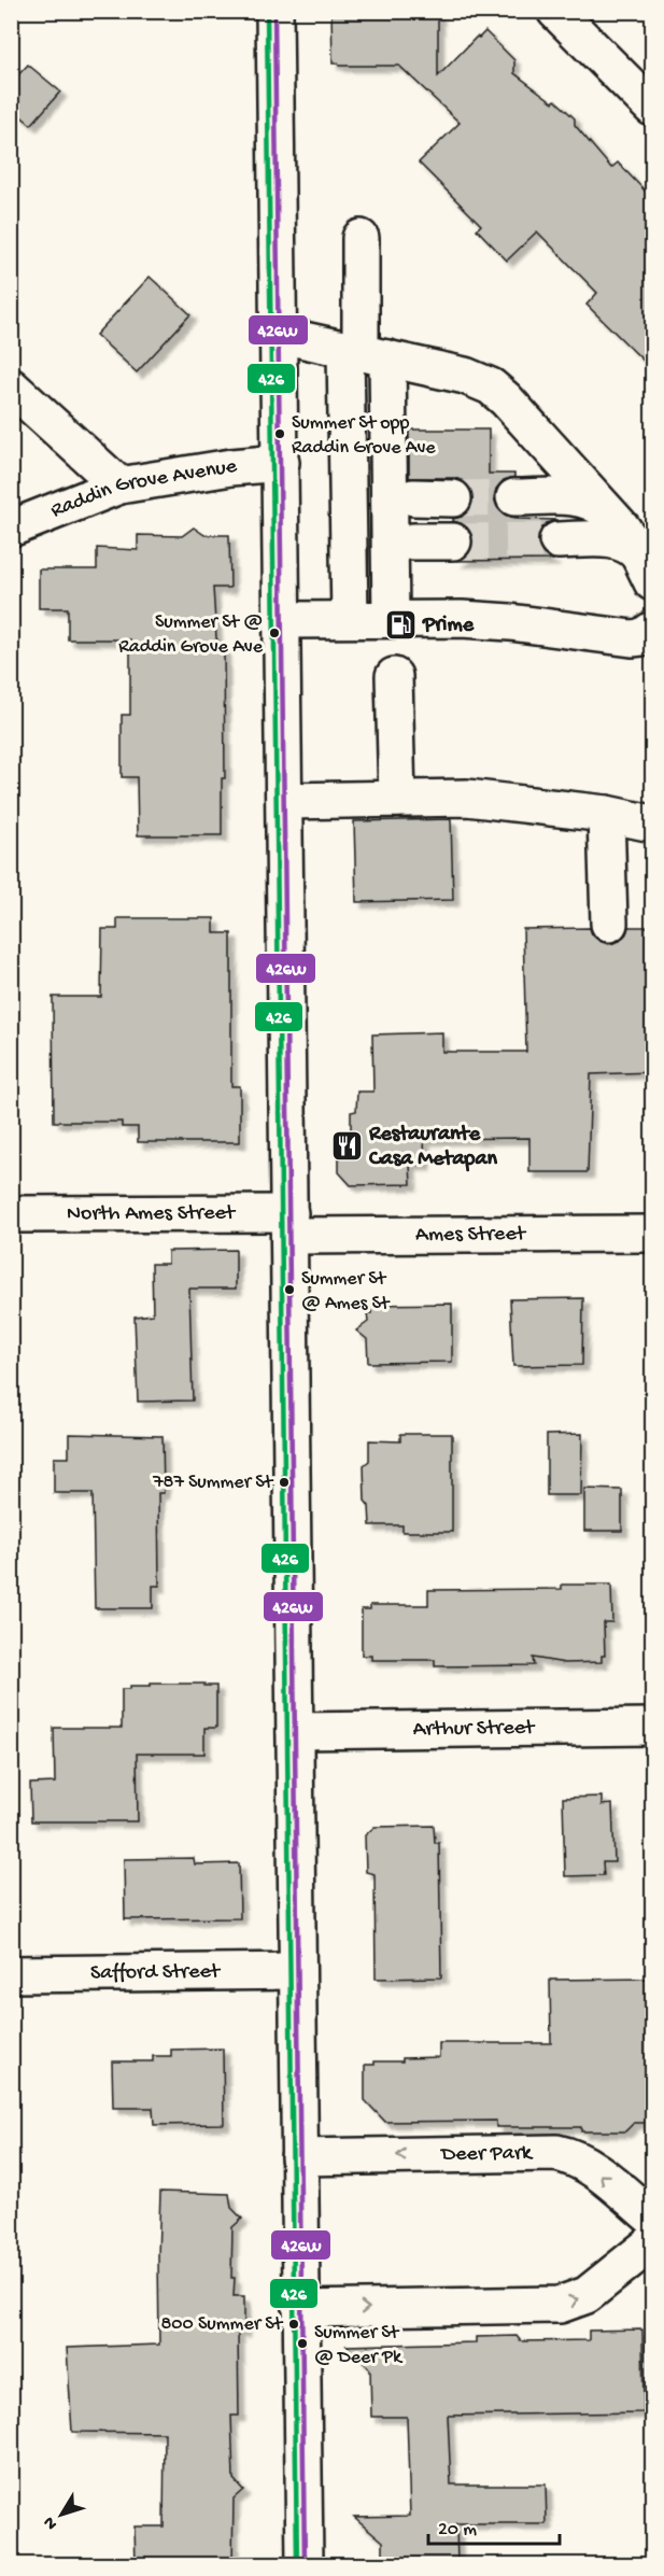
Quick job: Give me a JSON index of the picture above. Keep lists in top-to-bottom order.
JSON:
{
  "streets": {
    "street": [
      "Raddin Grove Avenue",
      "North Ames Street",
      "Ames Street",
      "Arthur Street",
      "Safford Street",
      "Deer Park"
    ]
  },
  "crossings": [
    ["North Ames Street", "Ames Street"]
  ],
  "places": {
    "other": [
      "Summer St opp Raddin Grove Ave",
      "Summer St @ Raddin Grove Ave",
      "Summer St @ Ames St",
      "787 Summer St",
      "800 Summer St",
      "Summer St @ Deer Pk"
    ],
    "fuel station": ["Prime"],
    "restaurant": ["Restaurante Casa Metapan"]
  },
  "lines": ["transit line 426W", "transit line 426"],
  "scale_bar": "20 m",
  "north": "bottom left"
}
